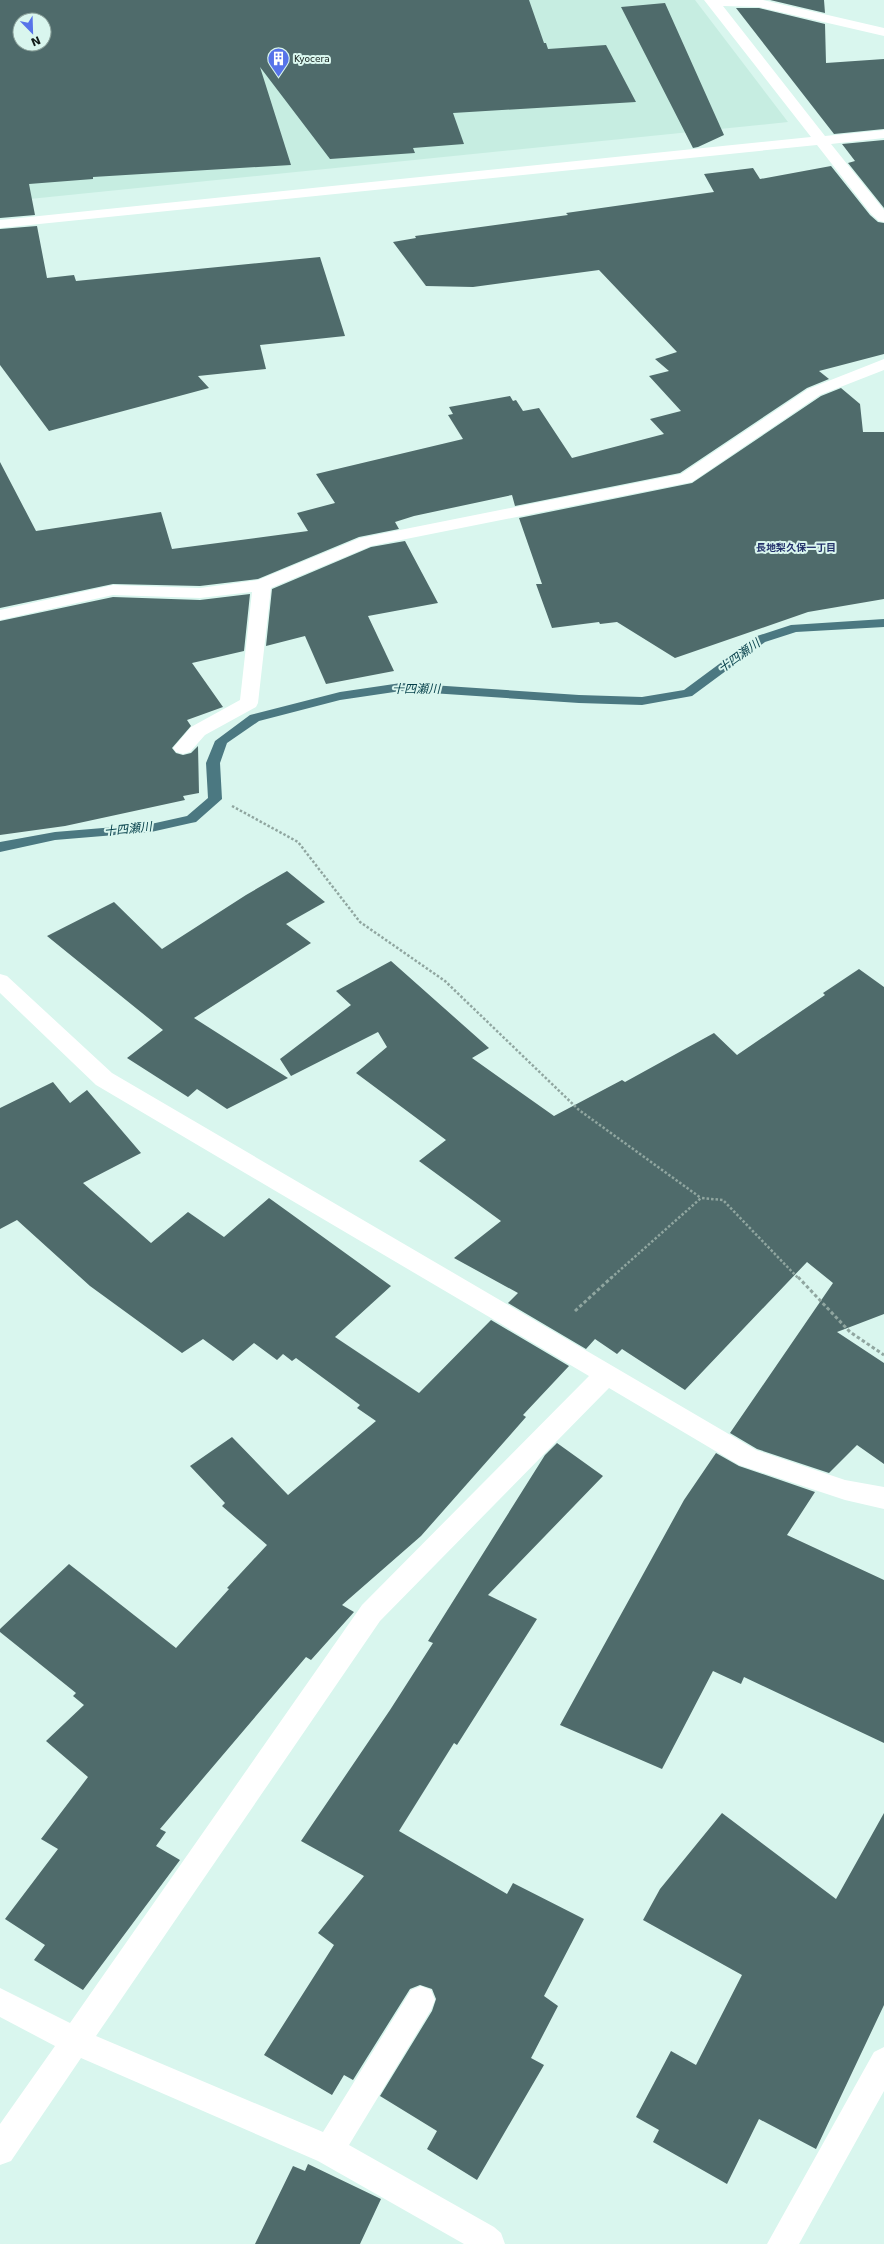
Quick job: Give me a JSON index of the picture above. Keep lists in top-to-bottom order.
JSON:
{
  "districts": ["長地梨久保一丁目"],
  "water": ["十四瀬川"],
  "places": {
    "building": ["Kyocera"]
  },
  "north": "bottom right"
}
